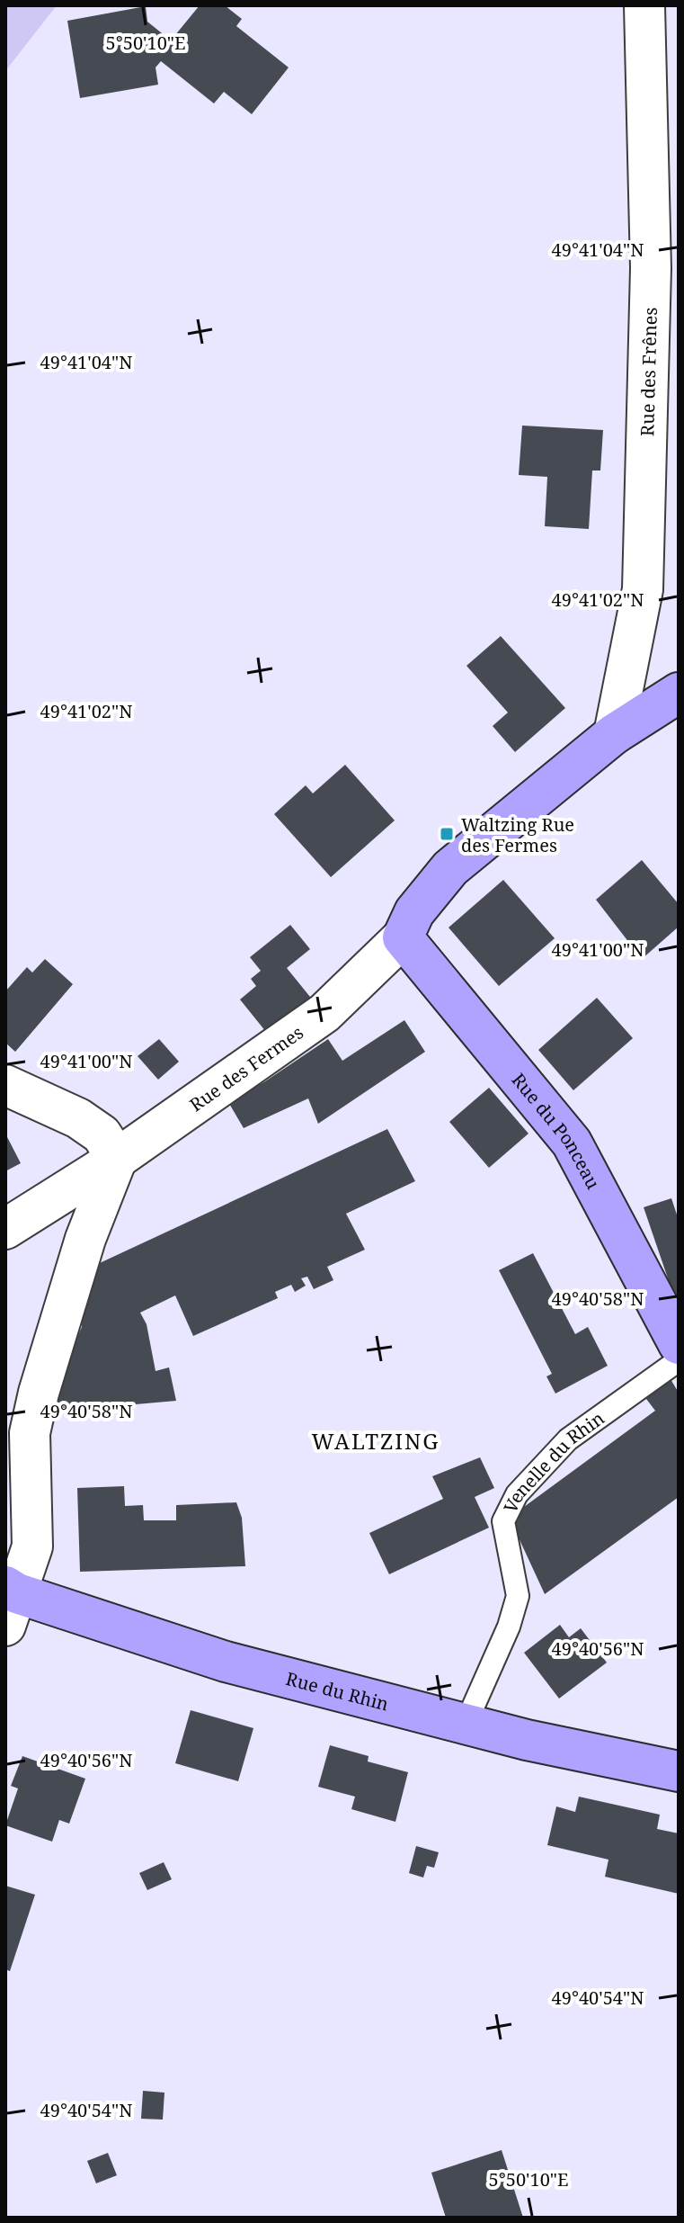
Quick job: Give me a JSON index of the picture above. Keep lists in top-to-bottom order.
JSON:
{
  "streets": {
    "street": [
      "Rue des Frênes",
      "Rue des Fermes",
      "Rue du Ponceau",
      "Rue du Rhin"
    ],
    "lane": ["Venelle du Rhin"]
  },
  "crossings": [
    ["Rue des Frênes", "Rue des Fermes"],
    ["Rue des Fermes", "Rue du Ponceau"],
    ["Venelle du Rhin", "Rue du Rhin"]
  ],
  "districts": ["WALTZING"],
  "places": {
    "transit": ["Waltzing Rue des Fermes"]
  },
  "coordinates": [
    "5°50'10\"E",
    "49°41'04\"N",
    "49°41'02\"N",
    "49°41'00\"N",
    "49°40'58\"N",
    "49°40'56\"N",
    "49°40'54\"N"
  ]
}
